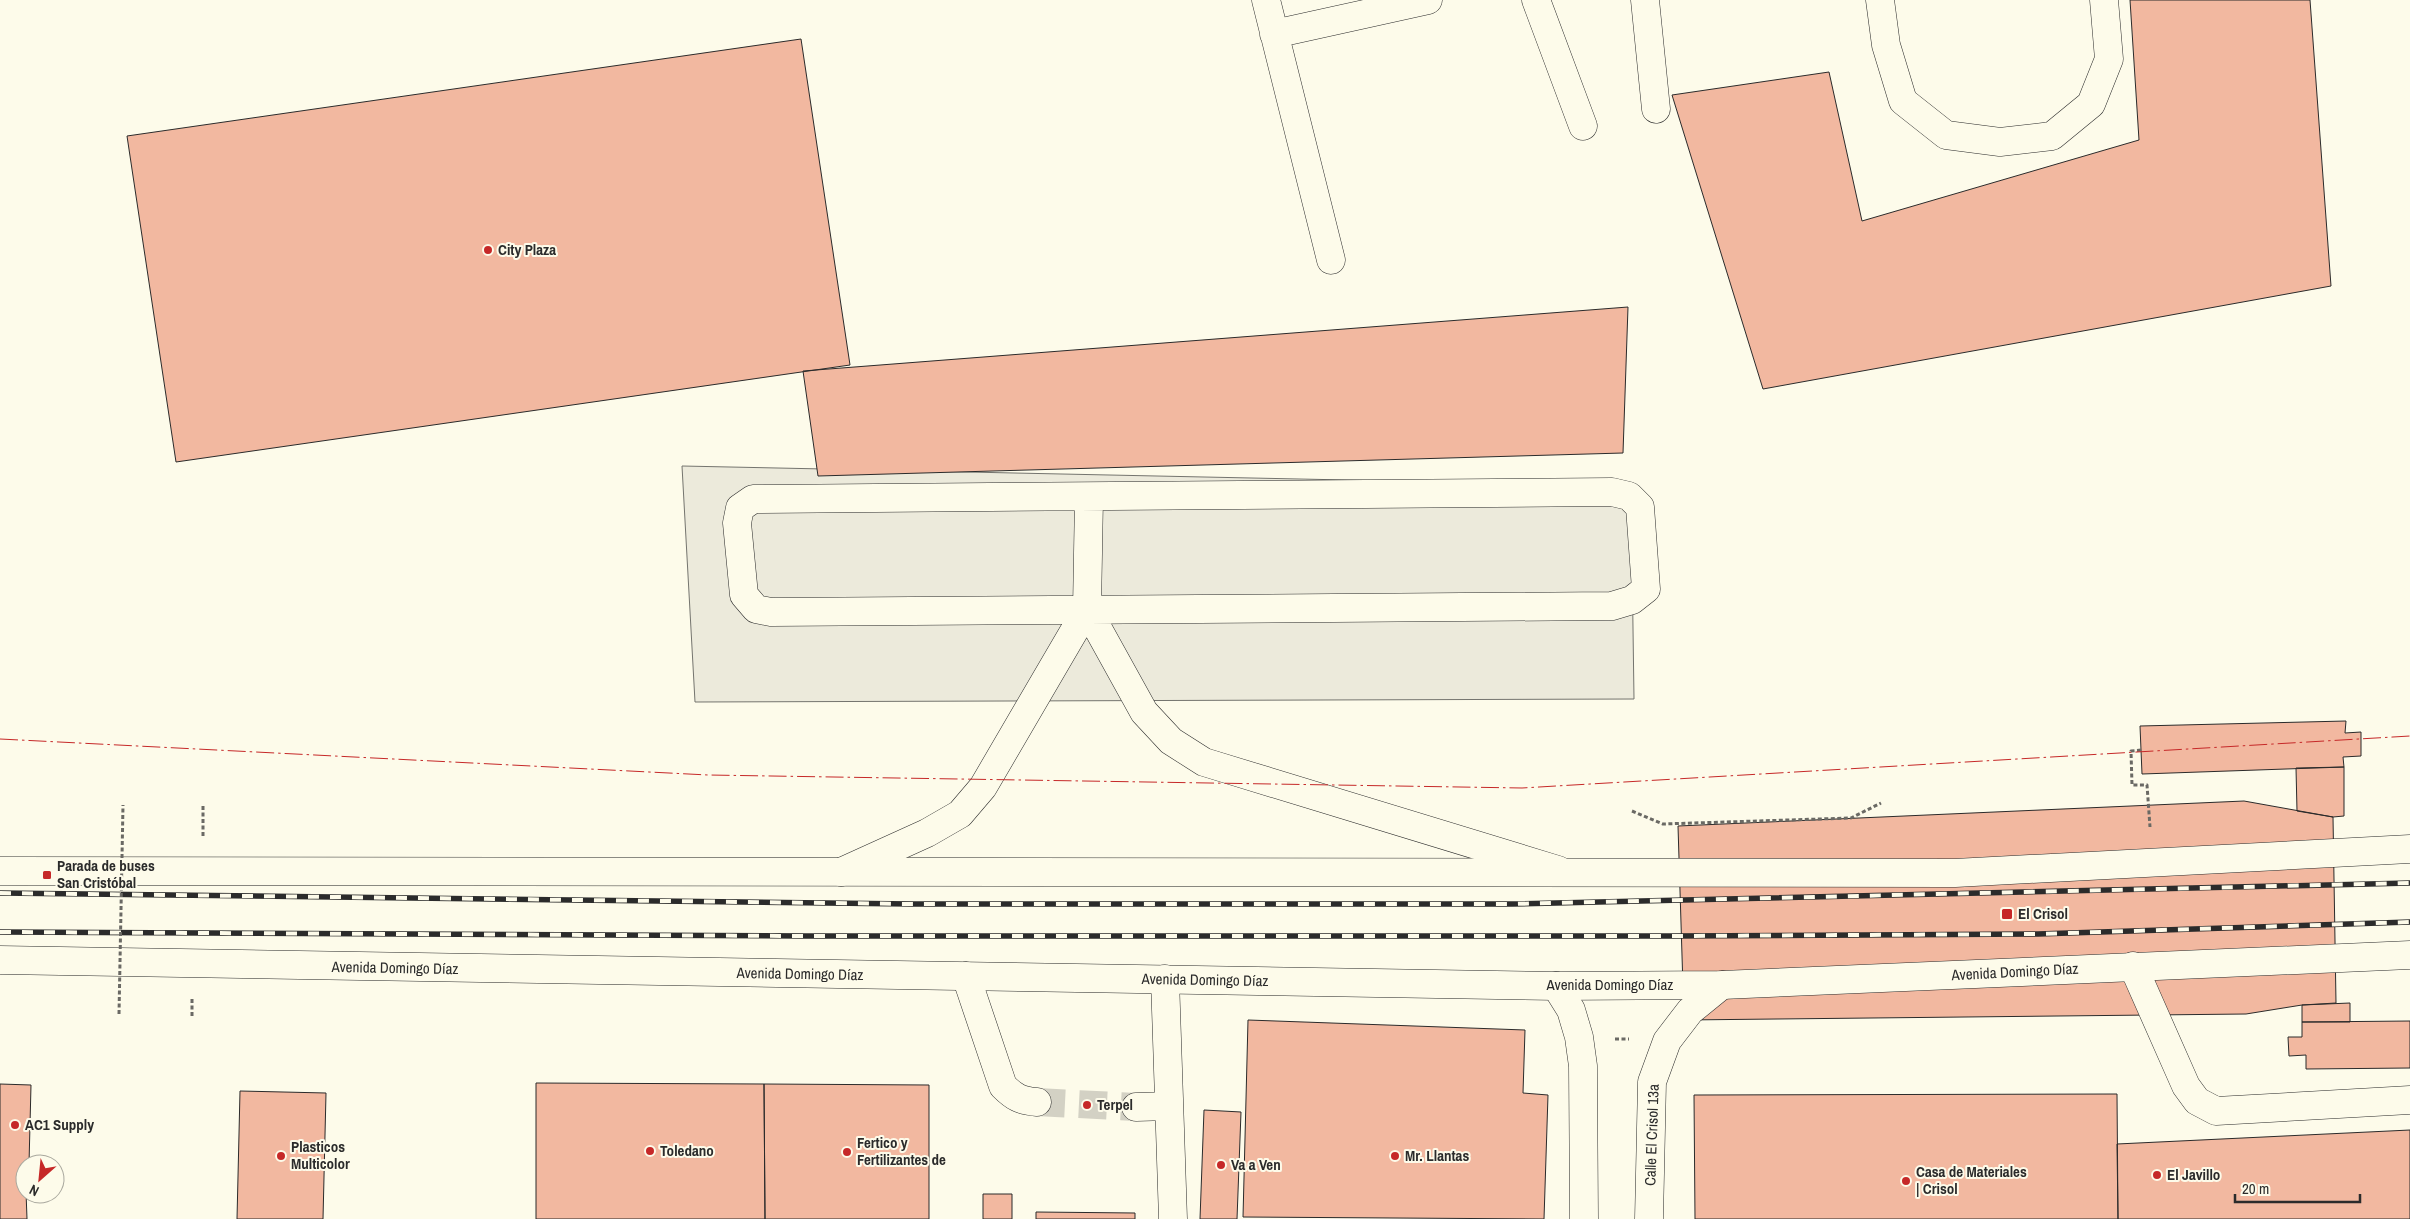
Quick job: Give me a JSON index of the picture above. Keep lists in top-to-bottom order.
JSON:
{
  "streets": {
    "main road": ["Avenida Domingo Díaz", "Calle El Crisol 13a"]
  },
  "crossings": [
    ["Avenida Domingo Díaz", "Calle El Crisol 13a"]
  ],
  "places": {
    "other": [
      "City Plaza",
      "Terpel",
      "AC1 Supply",
      "Toledano",
      "Fertico y Fertilizantes de",
      "Plasticos Multicolor",
      "Mr. Llantas",
      "Va a Ven",
      "El Javillo",
      "Casa de Materiales | Crisol"
    ],
    "transit": ["Parada de buses San Cristóbal", "El Crisol"]
  },
  "scale_bar": "20 m",
  "north": "bottom left"
}
